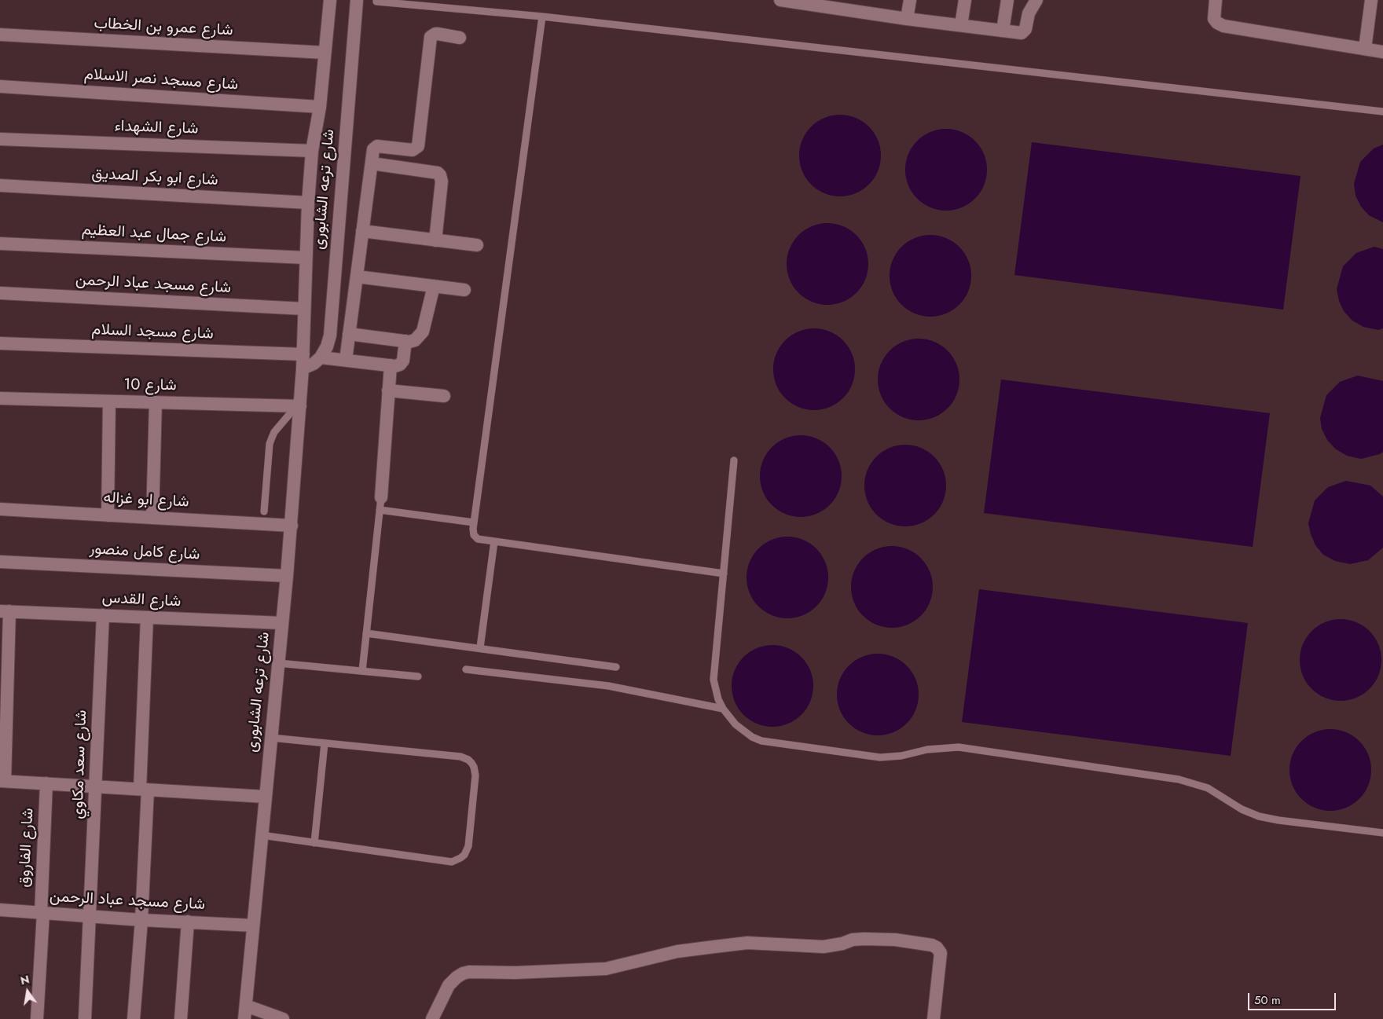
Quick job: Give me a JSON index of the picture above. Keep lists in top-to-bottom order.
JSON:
{
  "streets": {
    "street": [
      "شارع عمرو بن الخطاب",
      "شارع مسجد نصر الاسلام",
      "شارع الشهداء",
      "شارع ابو بكر الصديق",
      "شارع ترعه الشابورى",
      "شارع جمال عبد العظيم",
      "شارع مسجد عباد الرحمن",
      "شارع مسجد السلام",
      "شارع 10",
      "شارع ابو غزاله",
      "شارع كامل منصور",
      "شارع القدس",
      "شارع سعد مكاوي",
      "شارع الفاروق"
    ]
  },
  "crossings": [
    ["شارع عمرو بن الخطاب", "شارع ترعه الشابورى"],
    ["شارع مسجد نصر الاسلام", "شارع ترعه الشابورى"],
    ["شارع الشهداء", "شارع ترعه الشابورى"],
    ["شارع ابو بكر الصديق", "شارع ترعه الشابورى"],
    ["شارع ترعه الشابورى", "شارع جمال عبد العظيم"],
    ["شارع ترعه الشابورى", "شارع مسجد عباد الرحمن"],
    ["شارع ترعه الشابورى", "شارع مسجد السلام"],
    ["شارع ترعه الشابورى", "شارع 10"],
    ["شارع ترعه الشابورى", "شارع ابو غزاله"],
    ["شارع ترعه الشابورى", "شارع كامل منصور"],
    ["شارع ترعه الشابورى", "شارع القدس"],
    ["شارع مسجد عباد الرحمن", "شارع سعد مكاوي"],
    ["شارع مسجد عباد الرحمن", "شارع الفاروق"],
    ["شارع القدس", "شارع سعد مكاوي"]
  ],
  "scale_bar": "50 m",
  "north": "top"
}
